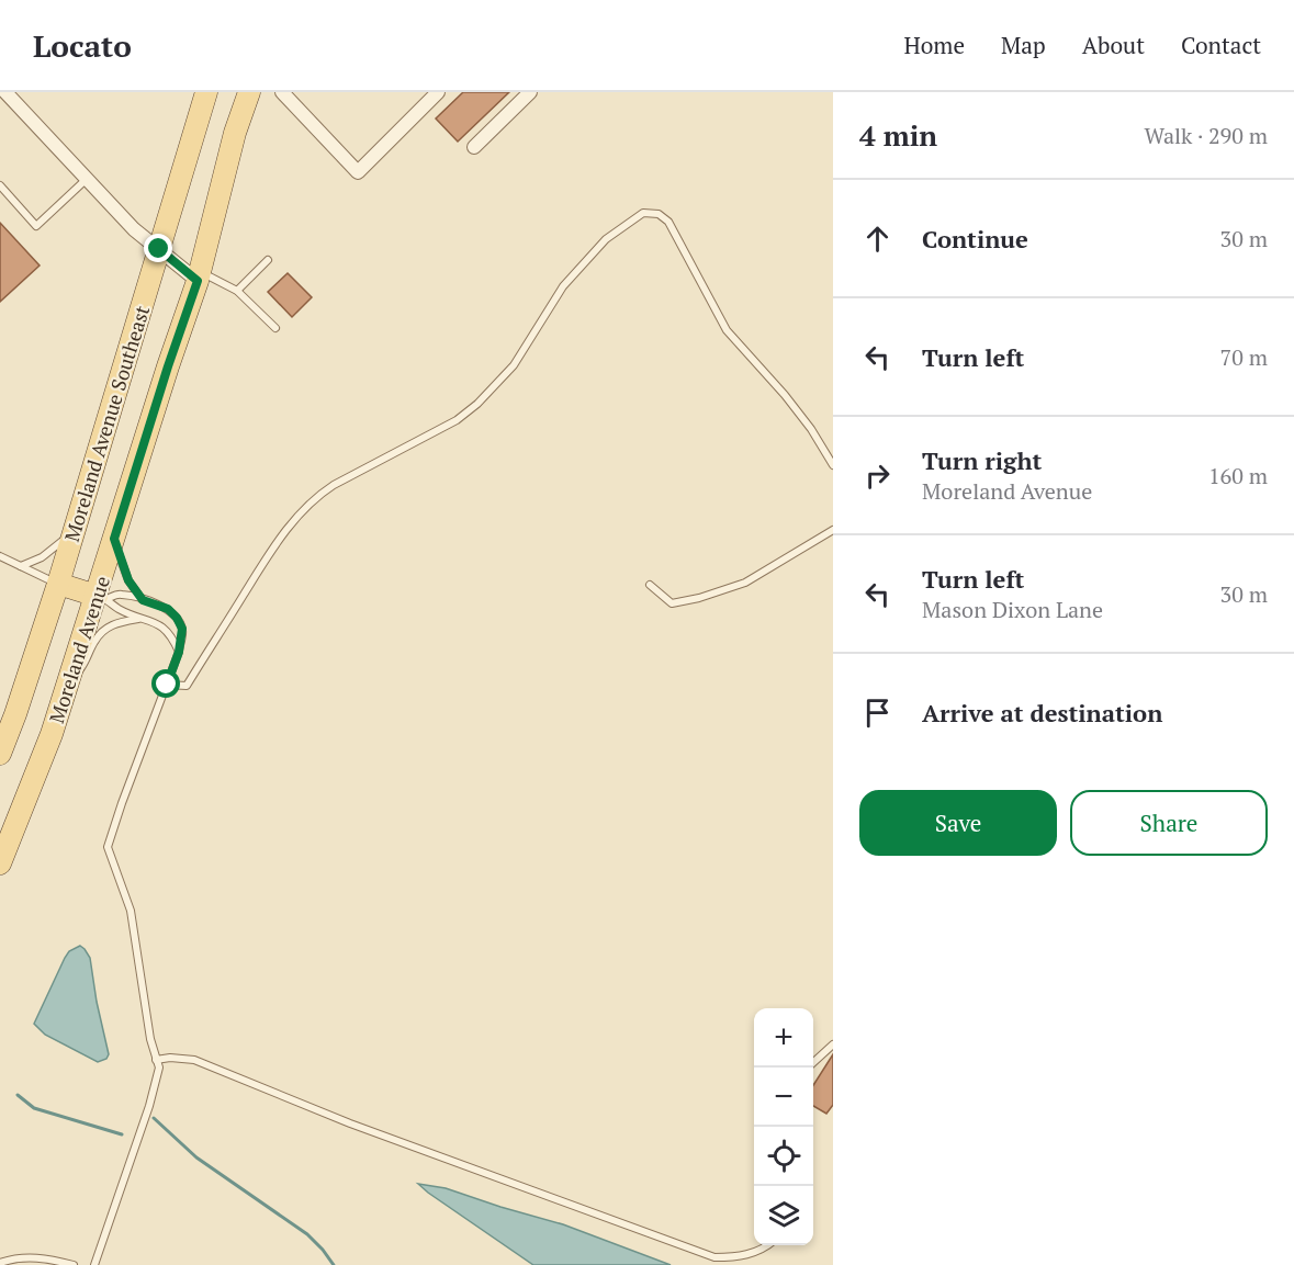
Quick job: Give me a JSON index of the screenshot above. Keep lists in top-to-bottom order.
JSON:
{
  "streets": {
    "main road": ["Moreland Avenue Southeast", "Moreland Avenue"]
  },
  "page": {
    "header": "Locato",
    "nav": [
      "Home",
      "Map",
      "About",
      "Contact"
    ],
    "heading": ["4 min", "Walk · 290 m"],
    "list": [
      ["Continue", "30 m"],
      ["Turn left", "70 m"],
      ["Turn right", "Moreland Avenue", "160 m"],
      ["Turn left", "Mason Dixon Lane", "30 m"],
      "Arrive at destination"
    ],
    "buttons": ["Save", "Share"],
    "map_buttons": ["+", "−"]
  }
}
